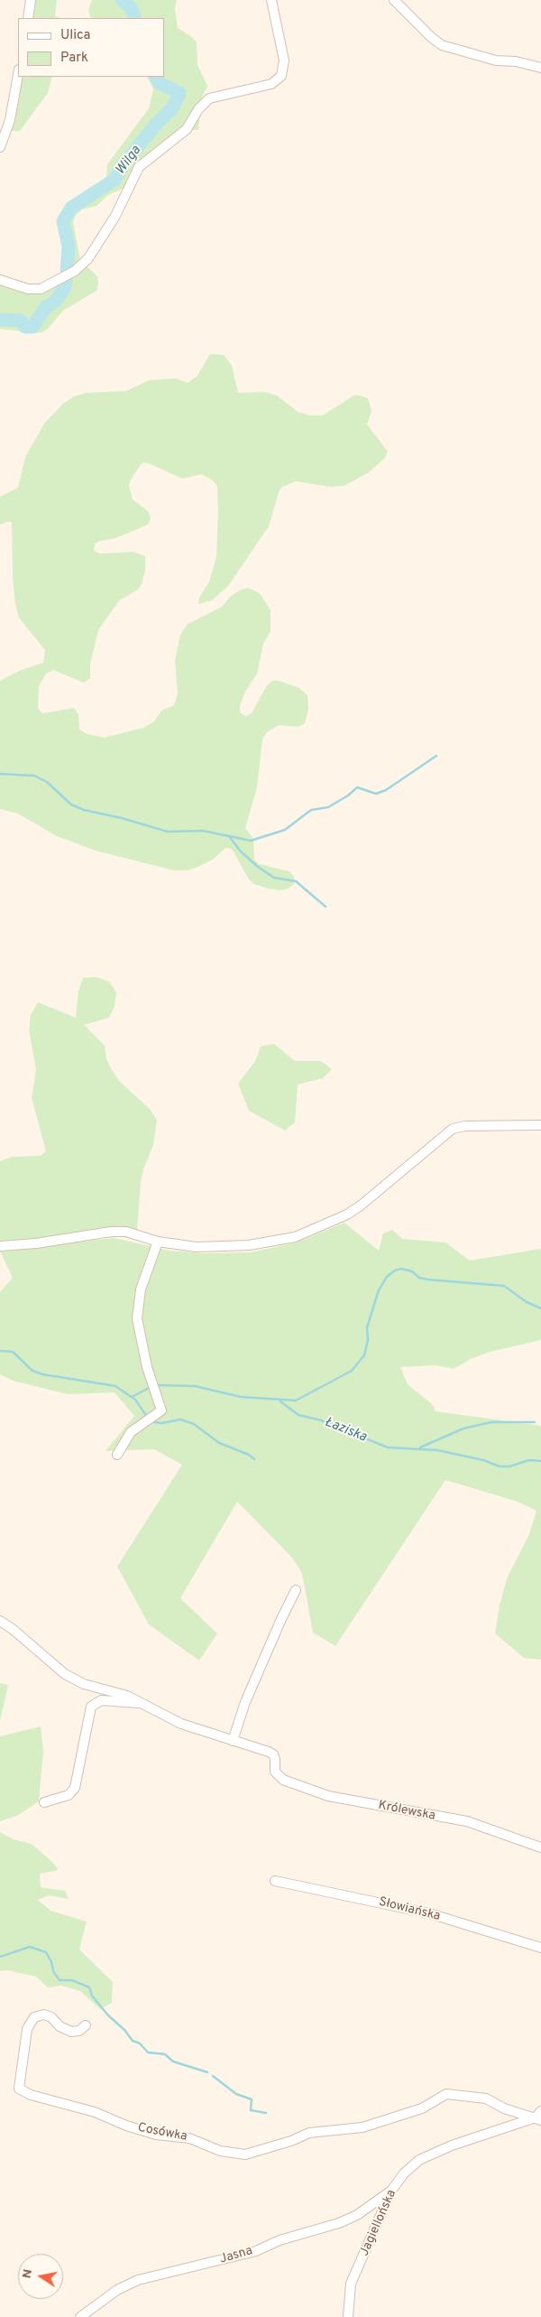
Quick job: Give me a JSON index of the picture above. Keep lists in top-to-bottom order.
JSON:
{
  "streets": {
    "street": [
      "Królewska",
      "Słowiańska",
      "Cosówka",
      "Jagiellońska",
      "Jasna"
    ]
  },
  "crossings": [
    ["Cosówka", "Jagiellońska"],
    ["Jagiellońska", "Jasna"]
  ],
  "water": ["Wilga", "Łaziska"],
  "legend": ["Ulica", "Park"],
  "north": "left"
}
